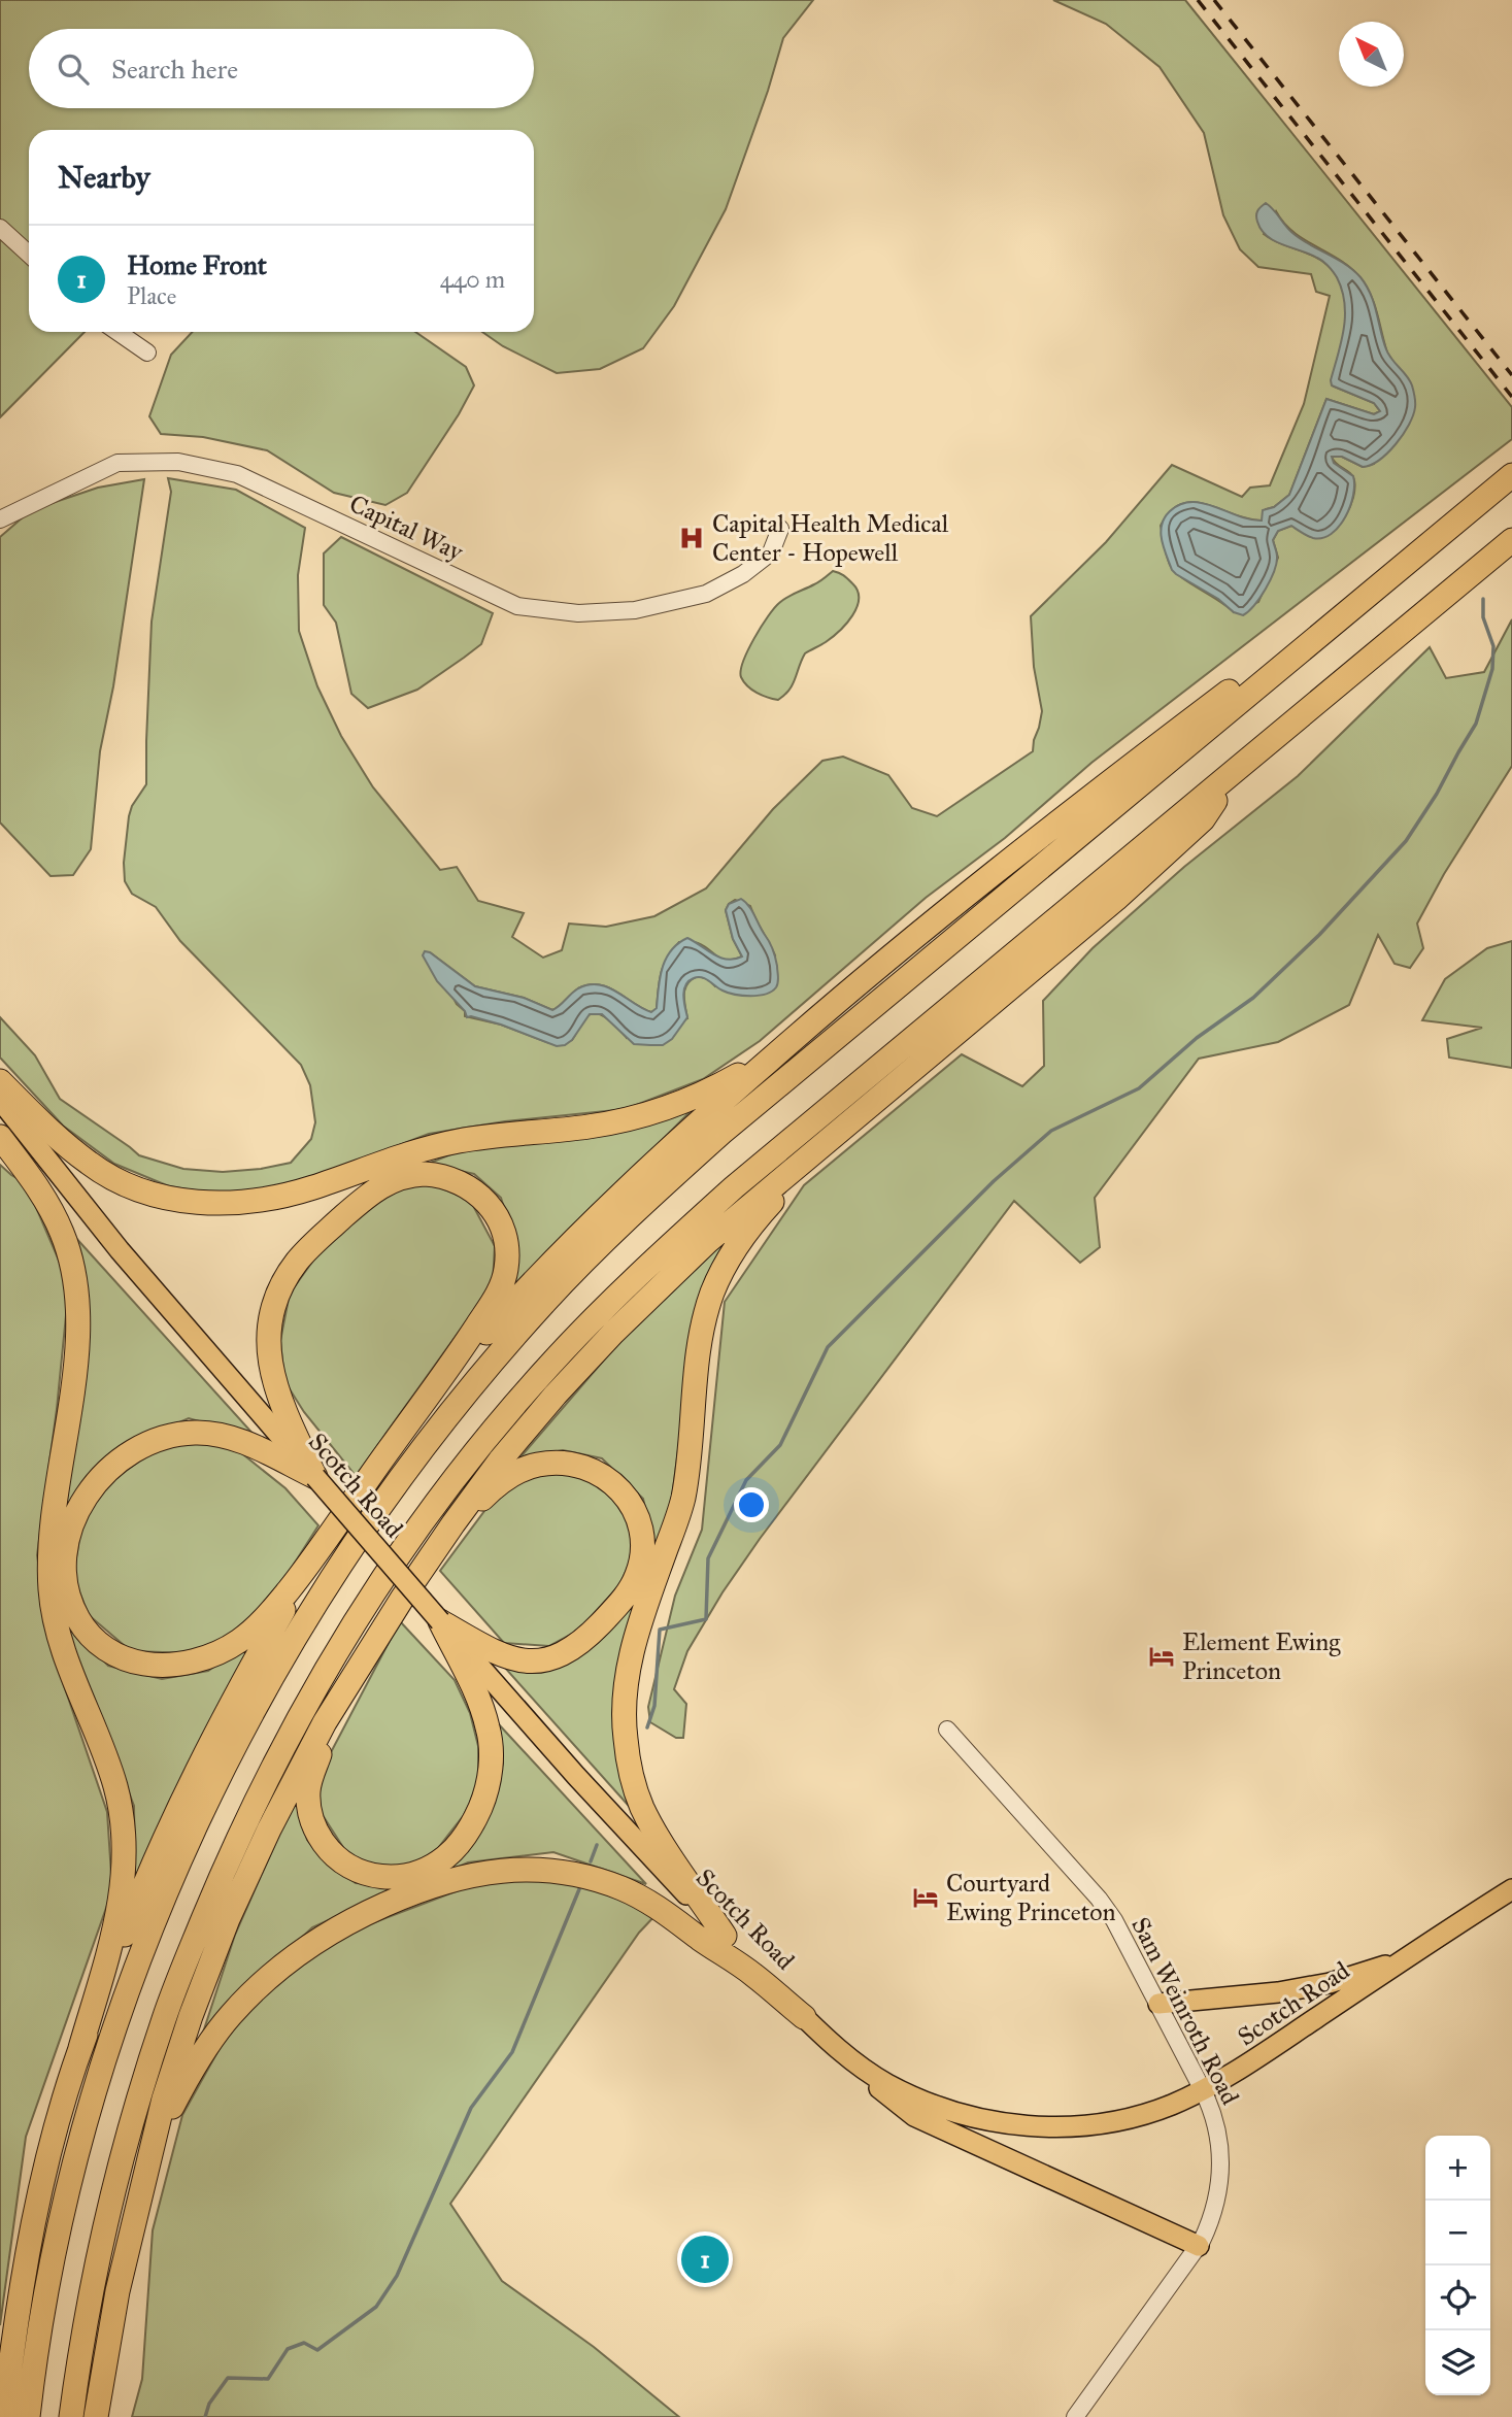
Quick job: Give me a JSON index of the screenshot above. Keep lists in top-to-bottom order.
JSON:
{
  "streets": {
    "main road": ["Scotch Road"],
    "street": ["Capital Way", "Sam Weinroth Road"]
  },
  "crossings": [
    ["Scotch Road", "Sam Weinroth Road"]
  ],
  "places": {
    "hospital": ["Capital Health Medical Center - Hopewell"],
    "hotel": ["Element Ewing Princeton", "Courtyard Ewing Princeton"]
  },
  "north": "top left",
  "page": {
    "search": "Search here",
    "heading": "Nearby",
    "list": [
      {
        "mark": "1",
        "name": "Home Front",
        "note": "Place",
        "value": "440 m"
      }
    ],
    "map_buttons": ["+", "−"],
    "pins": "1"
  }
}
